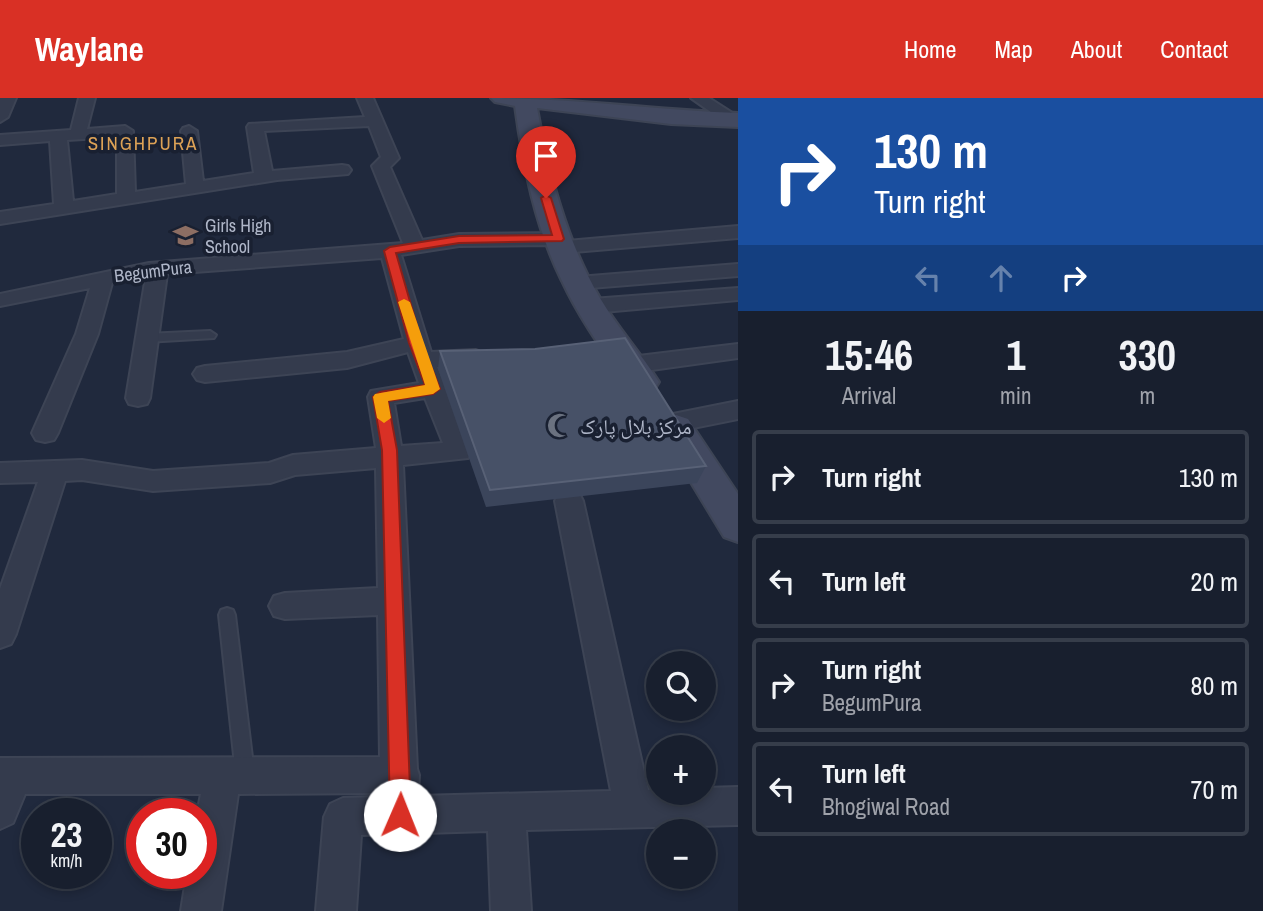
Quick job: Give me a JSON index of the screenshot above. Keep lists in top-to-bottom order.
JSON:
{
  "streets": {
    "street": ["BegumPura"]
  },
  "districts": ["SINGHPURA"],
  "places": {
    "school or university": ["Girls High School"],
    "mosque": ["مرکز بلال پارک"]
  },
  "page": {
    "header": "Waylane",
    "nav": [
      "Home",
      "Map",
      "About",
      "Contact"
    ],
    "turn": ["130 m", "Turn right"],
    "eta": [
      "15:46",
      "Arrival",
      "1",
      "min",
      "330",
      "m"
    ],
    "list": [
      {
        "name": "Turn right",
        "value": "130 m"
      },
      {
        "name": "Turn left",
        "value": "20 m"
      },
      {
        "name": "Turn right",
        "note": "BegumPura",
        "value": "80 m"
      },
      {
        "name": "Turn left",
        "note": "Bhogiwal Road",
        "value": "70 m"
      }
    ],
    "map_buttons": ["+", "−"],
    "speed": "23 km/h",
    "limit": "30"
  }
}
